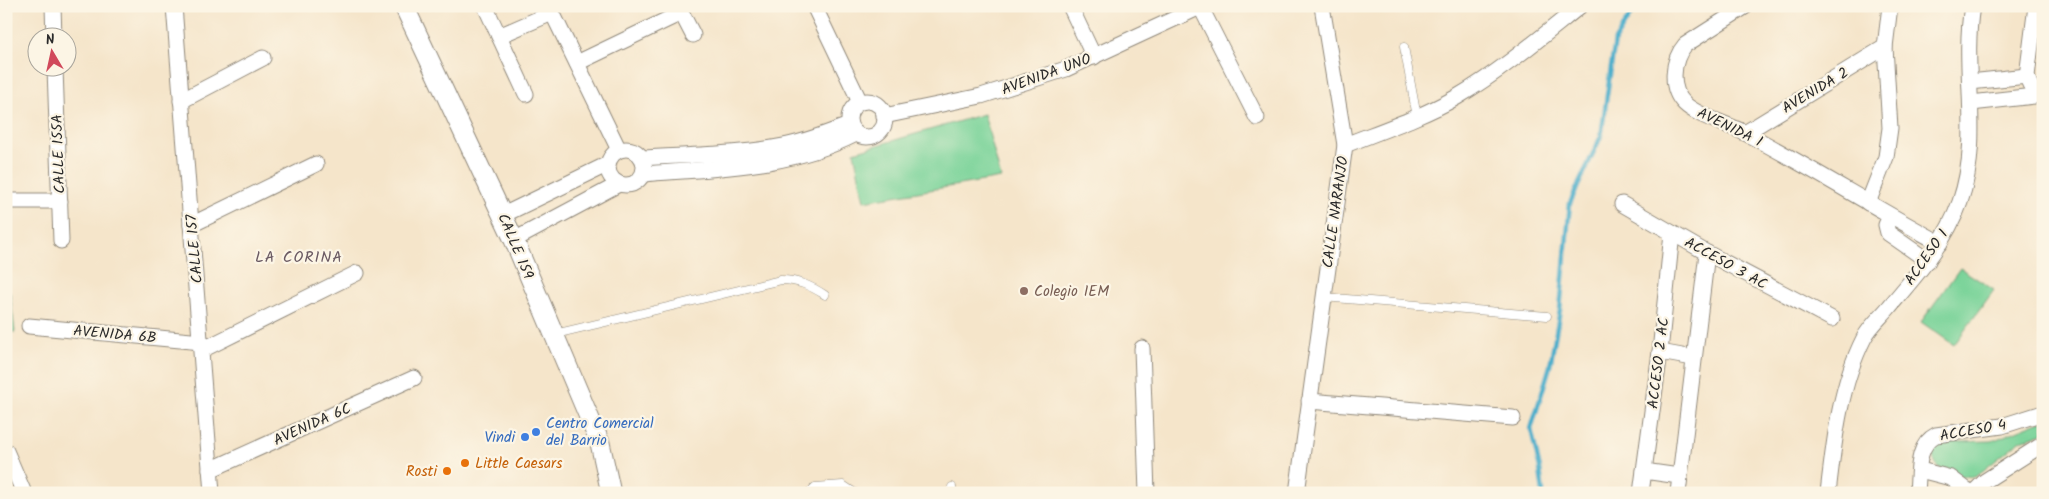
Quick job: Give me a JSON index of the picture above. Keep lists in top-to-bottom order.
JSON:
{
  "streets": {
    "street": [
      "AVENIDA UNO",
      "AVENIDA 2",
      "AVENIDA 1",
      "CALLE 155A",
      "CALLE NARANJO",
      "CALLE 159",
      "CALLE 157",
      "ACCESO 1",
      "ACCESO 3 AC",
      "AVENIDA 6B",
      "ACCESO 2 AC",
      "AVENIDA 6C",
      "ACCESO 4"
    ]
  },
  "crossings": [
    ["AVENIDA 2", "AVENIDA 1"],
    ["AVENIDA 1", "ACCESO 1"],
    ["CALLE 157", "AVENIDA 6B"],
    ["CALLE 157", "AVENIDA 6C"],
    ["ACCESO 3 AC", "ACCESO 2 AC"]
  ],
  "districts": ["LA CORINA"],
  "places": [
    "Colegio IEM",
    "Centro Comercial del Barrio",
    "Vindi",
    "Little Caesars",
    "Rosti"
  ],
  "north": "top"
}
